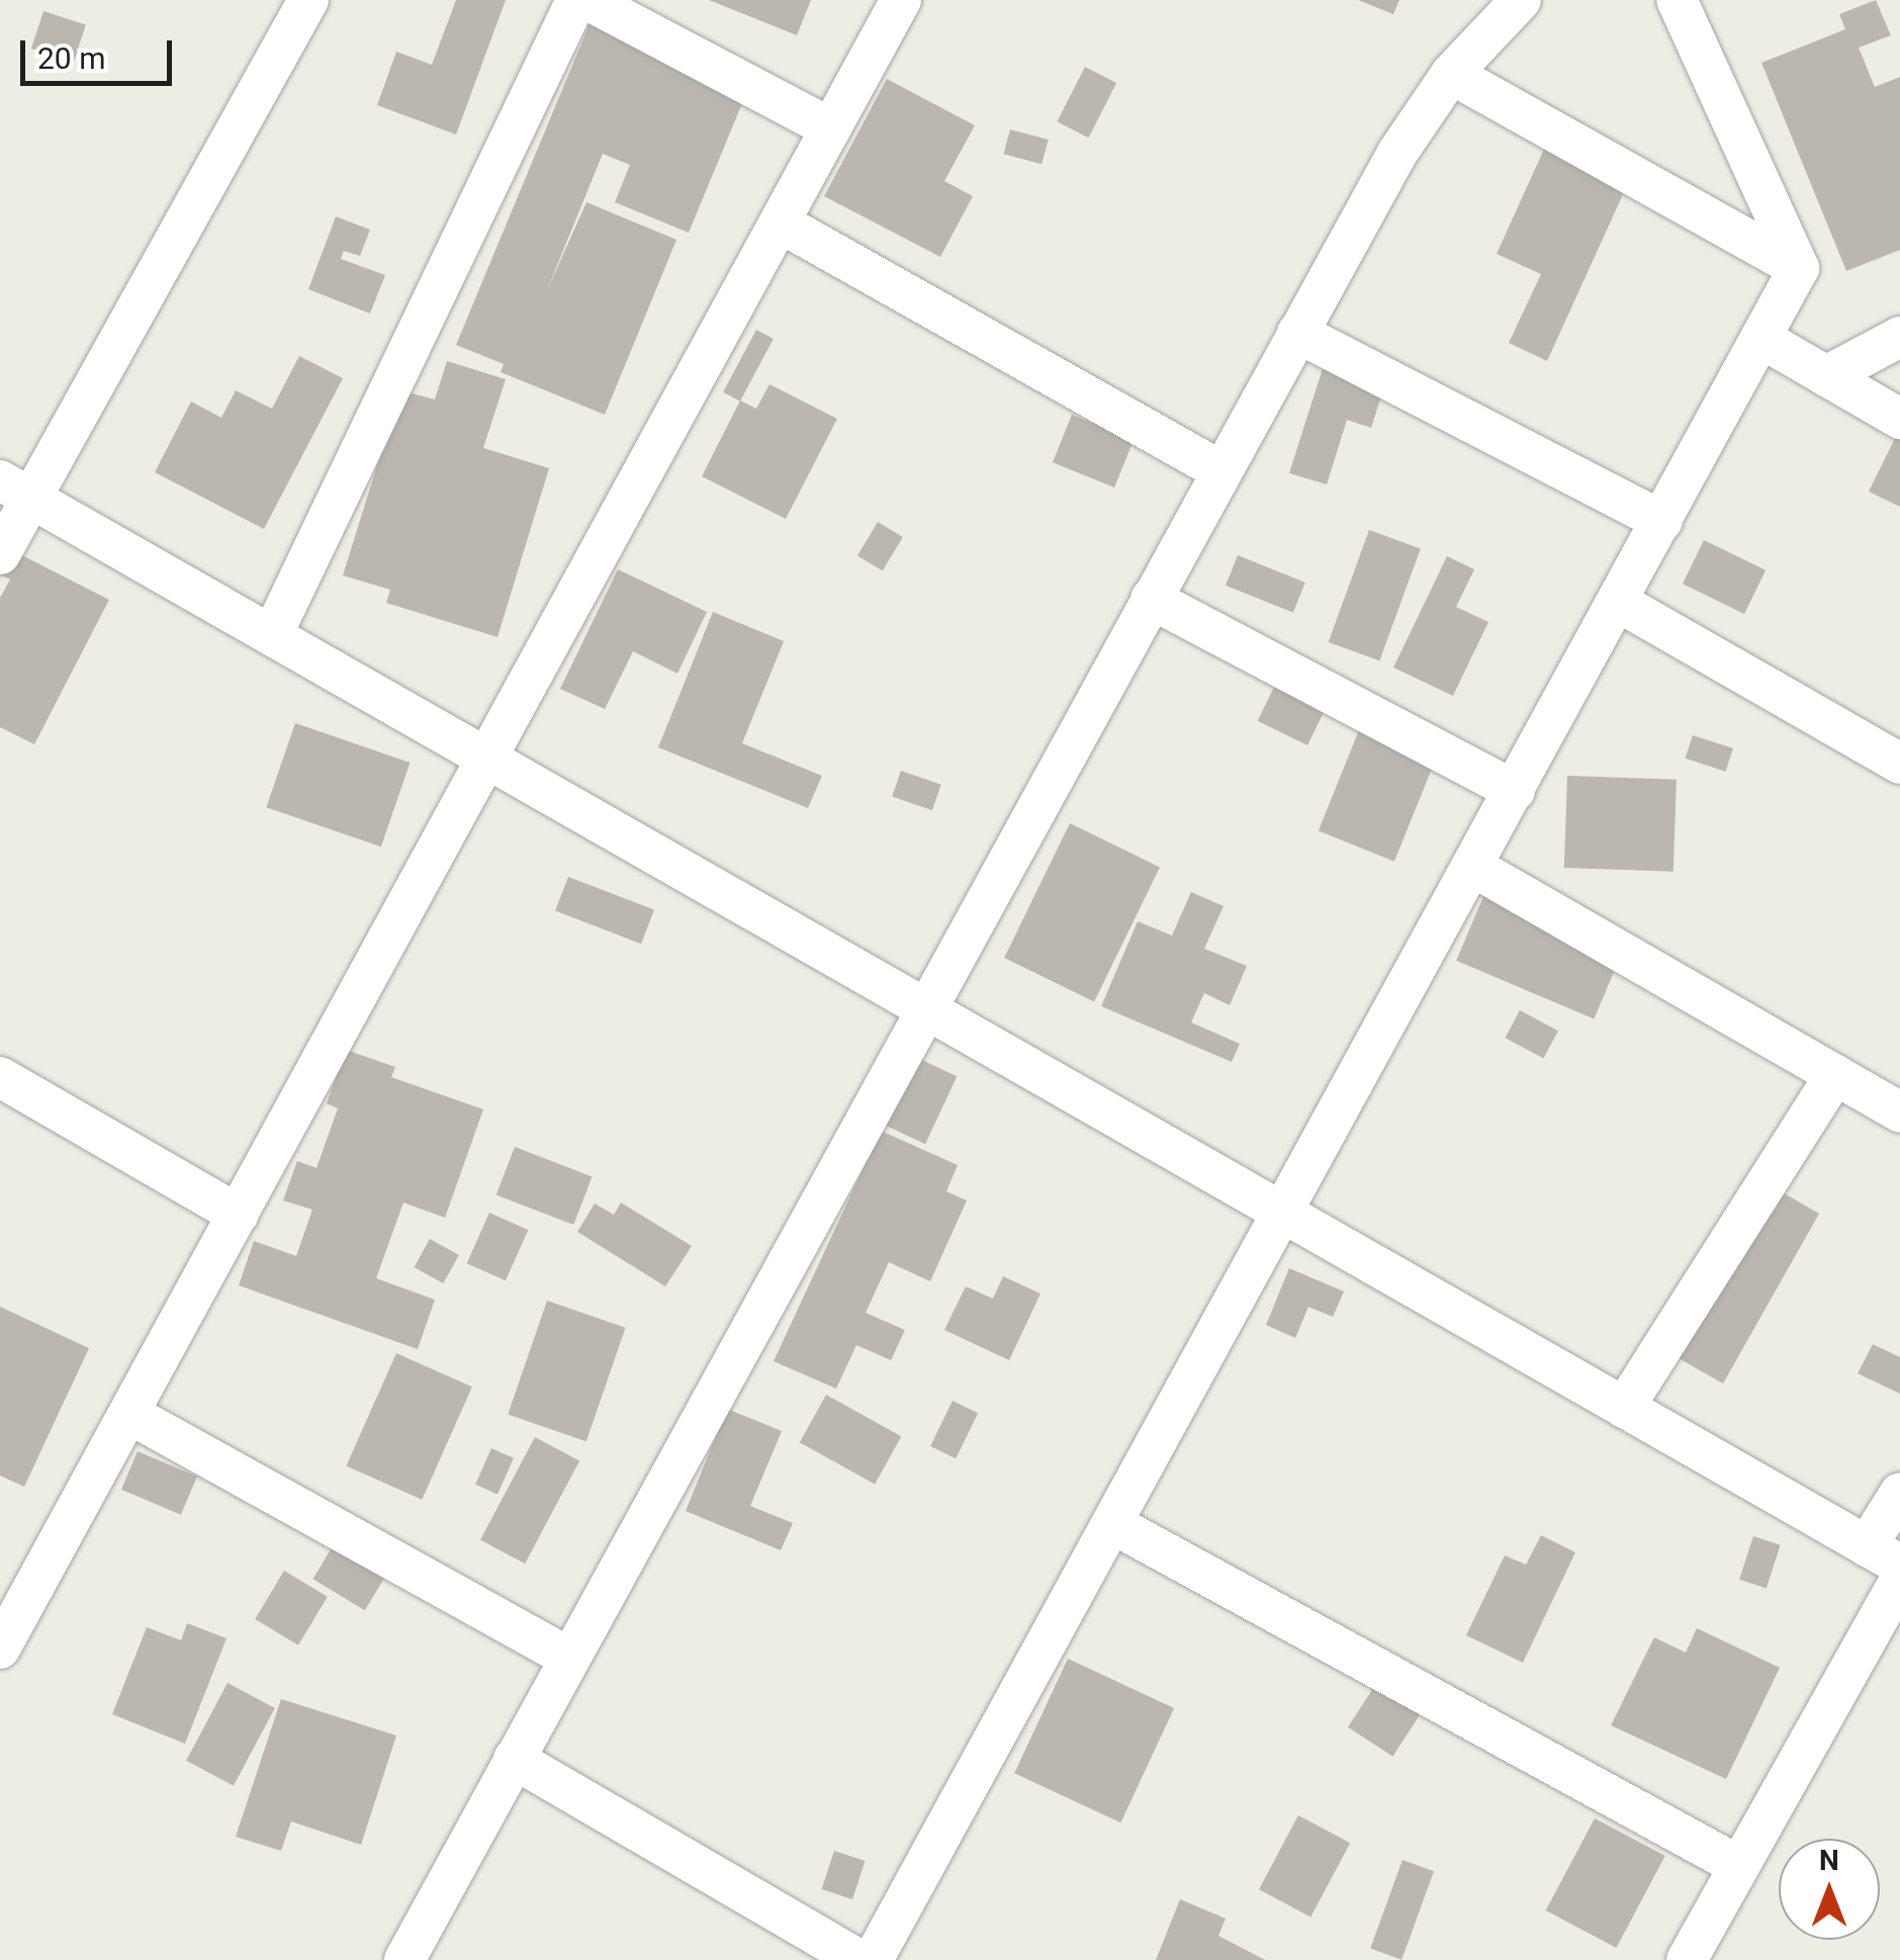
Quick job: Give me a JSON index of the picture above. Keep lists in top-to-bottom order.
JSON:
{
  "scale_bar": "20 m",
  "north": "top"
}
